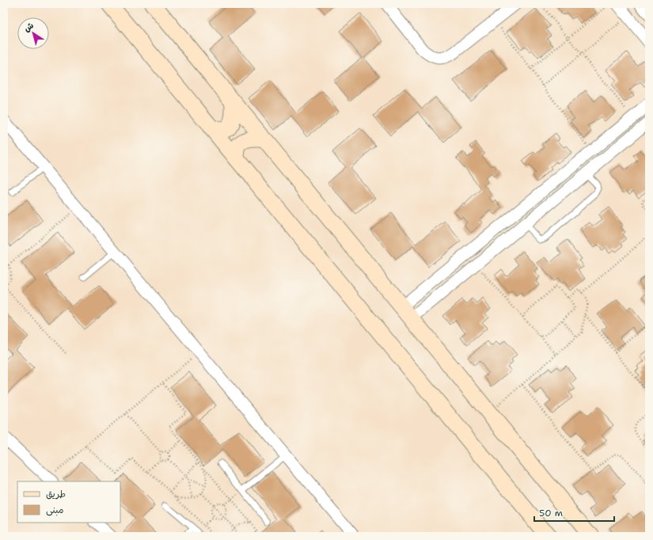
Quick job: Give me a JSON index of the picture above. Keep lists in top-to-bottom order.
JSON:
{
  "legend": ["طريق", "مبنى"],
  "scale_bar": "50 m",
  "north": "top left"
}
